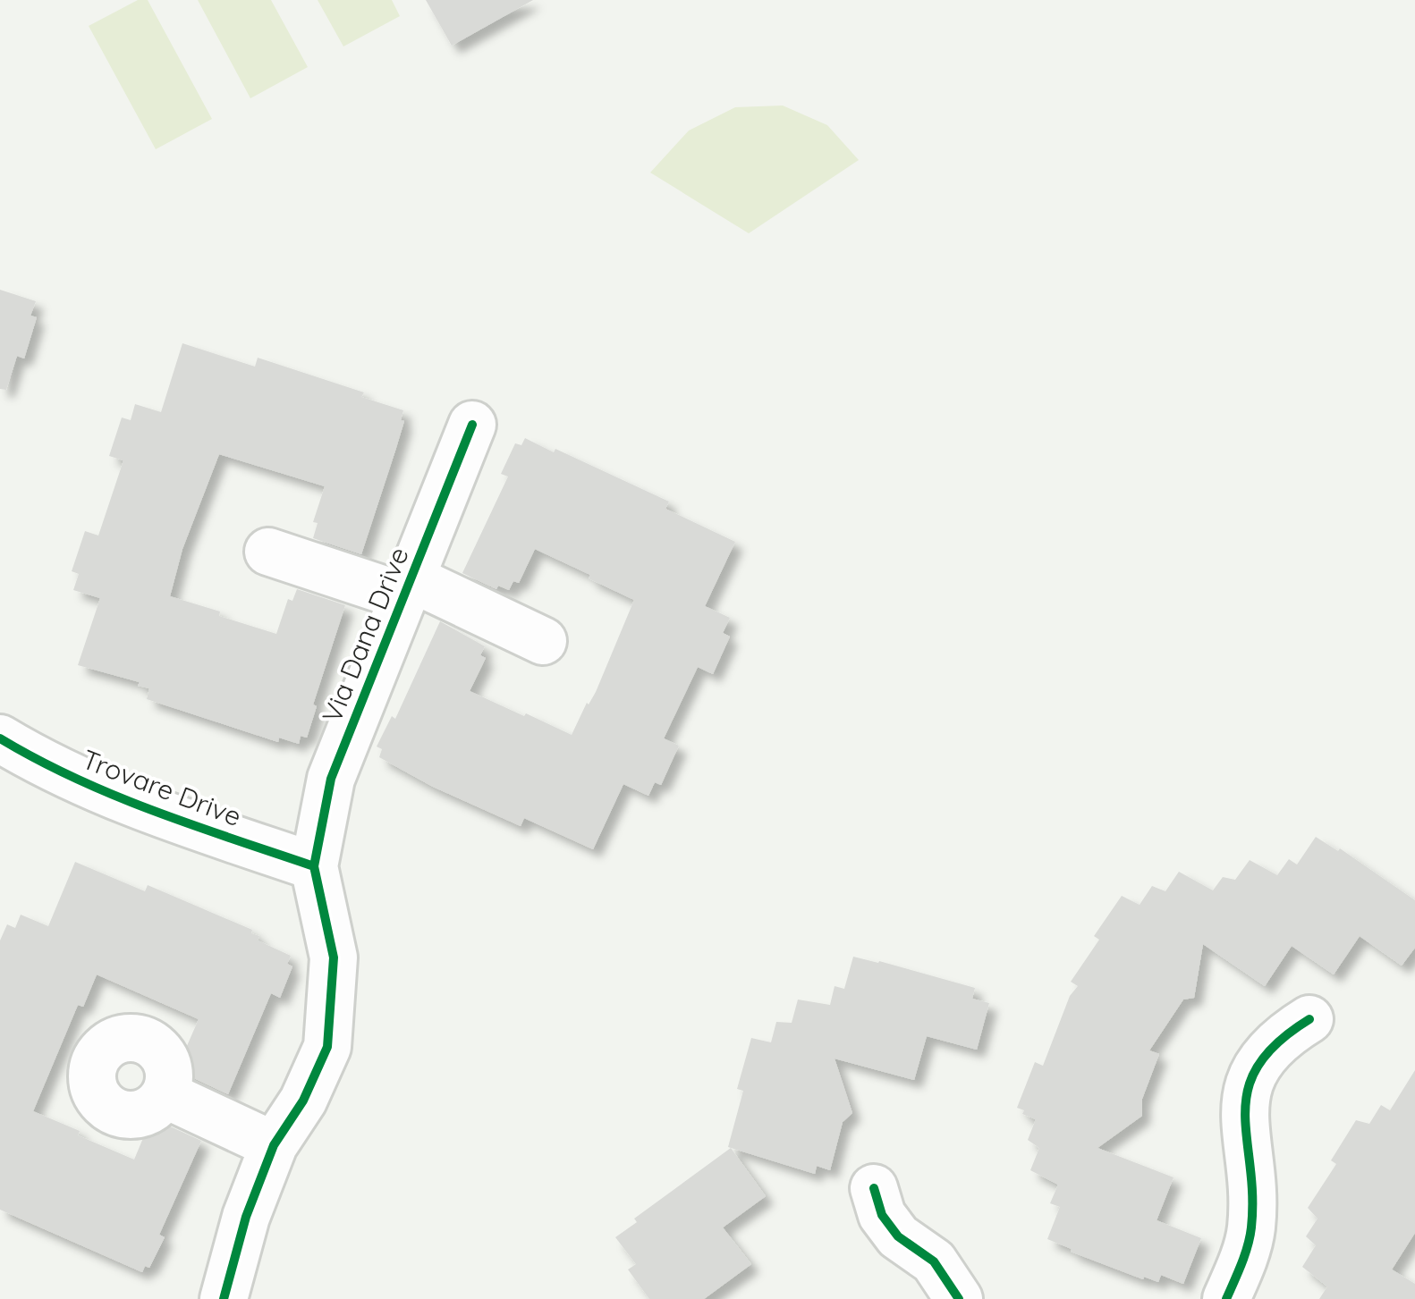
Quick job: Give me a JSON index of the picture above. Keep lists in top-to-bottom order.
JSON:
{
  "streets": {
    "street": ["Via Dana Drive", "Trovare Drive"]
  },
  "crossings": [
    ["Via Dana Drive", "Trovare Drive"]
  ]
}
